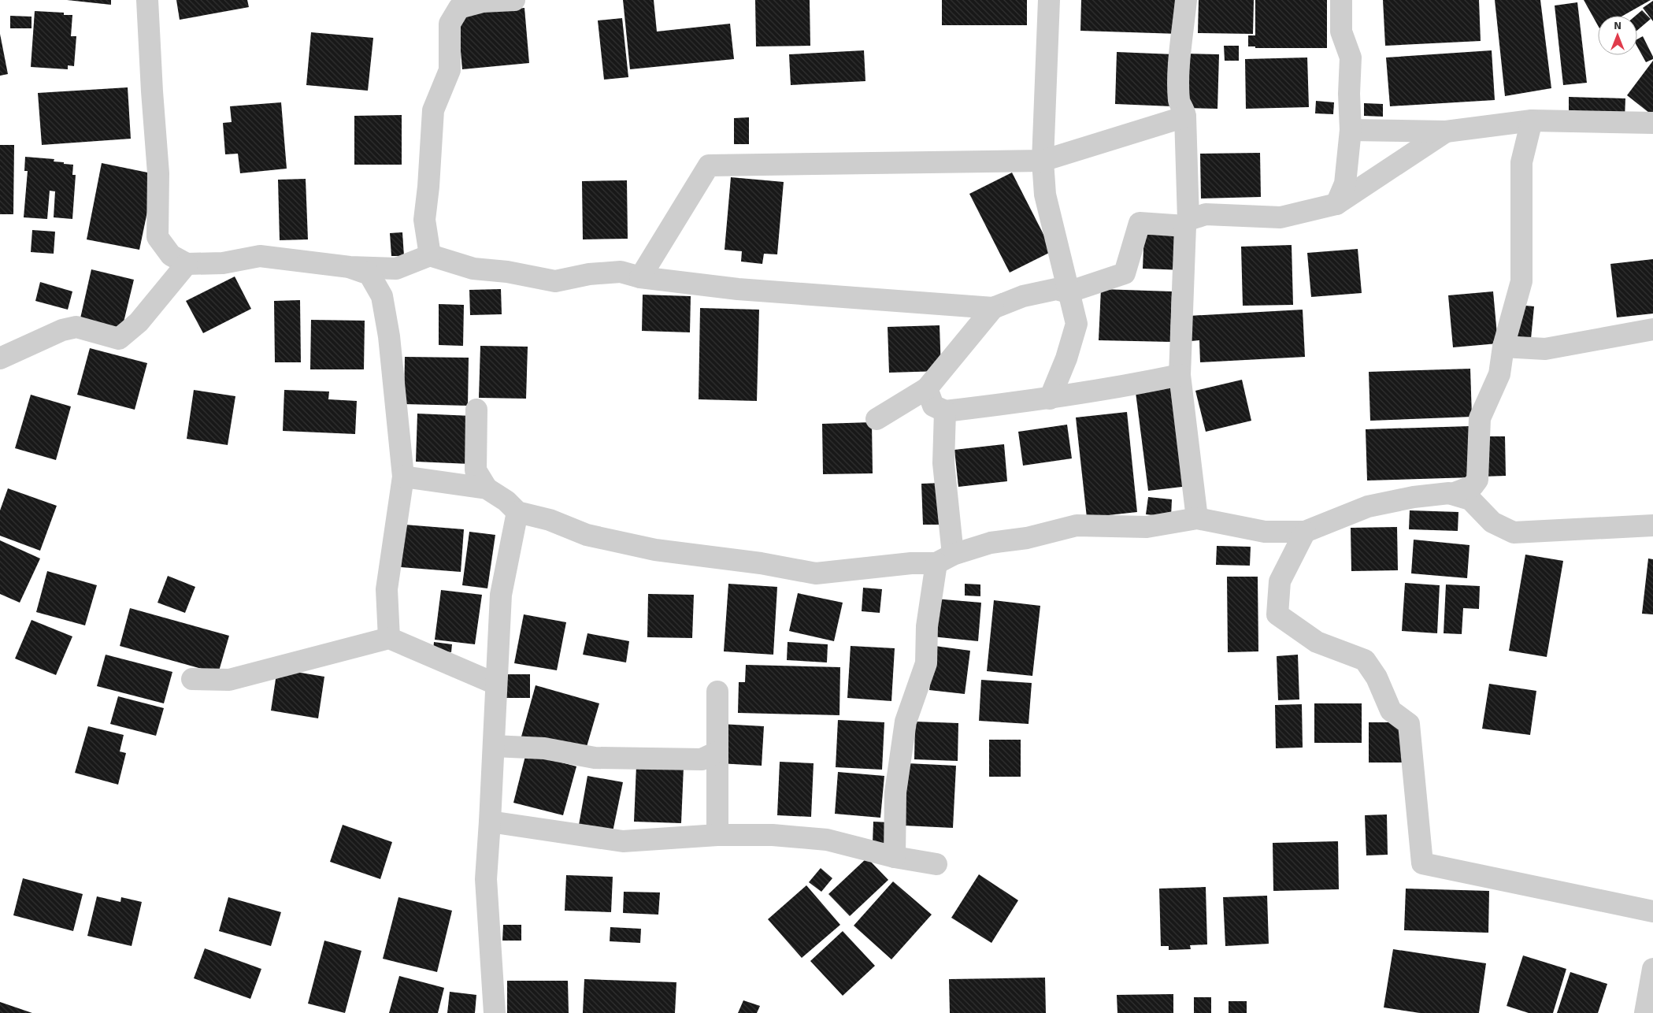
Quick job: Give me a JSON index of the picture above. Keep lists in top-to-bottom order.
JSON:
{
  "north": "top"
}
